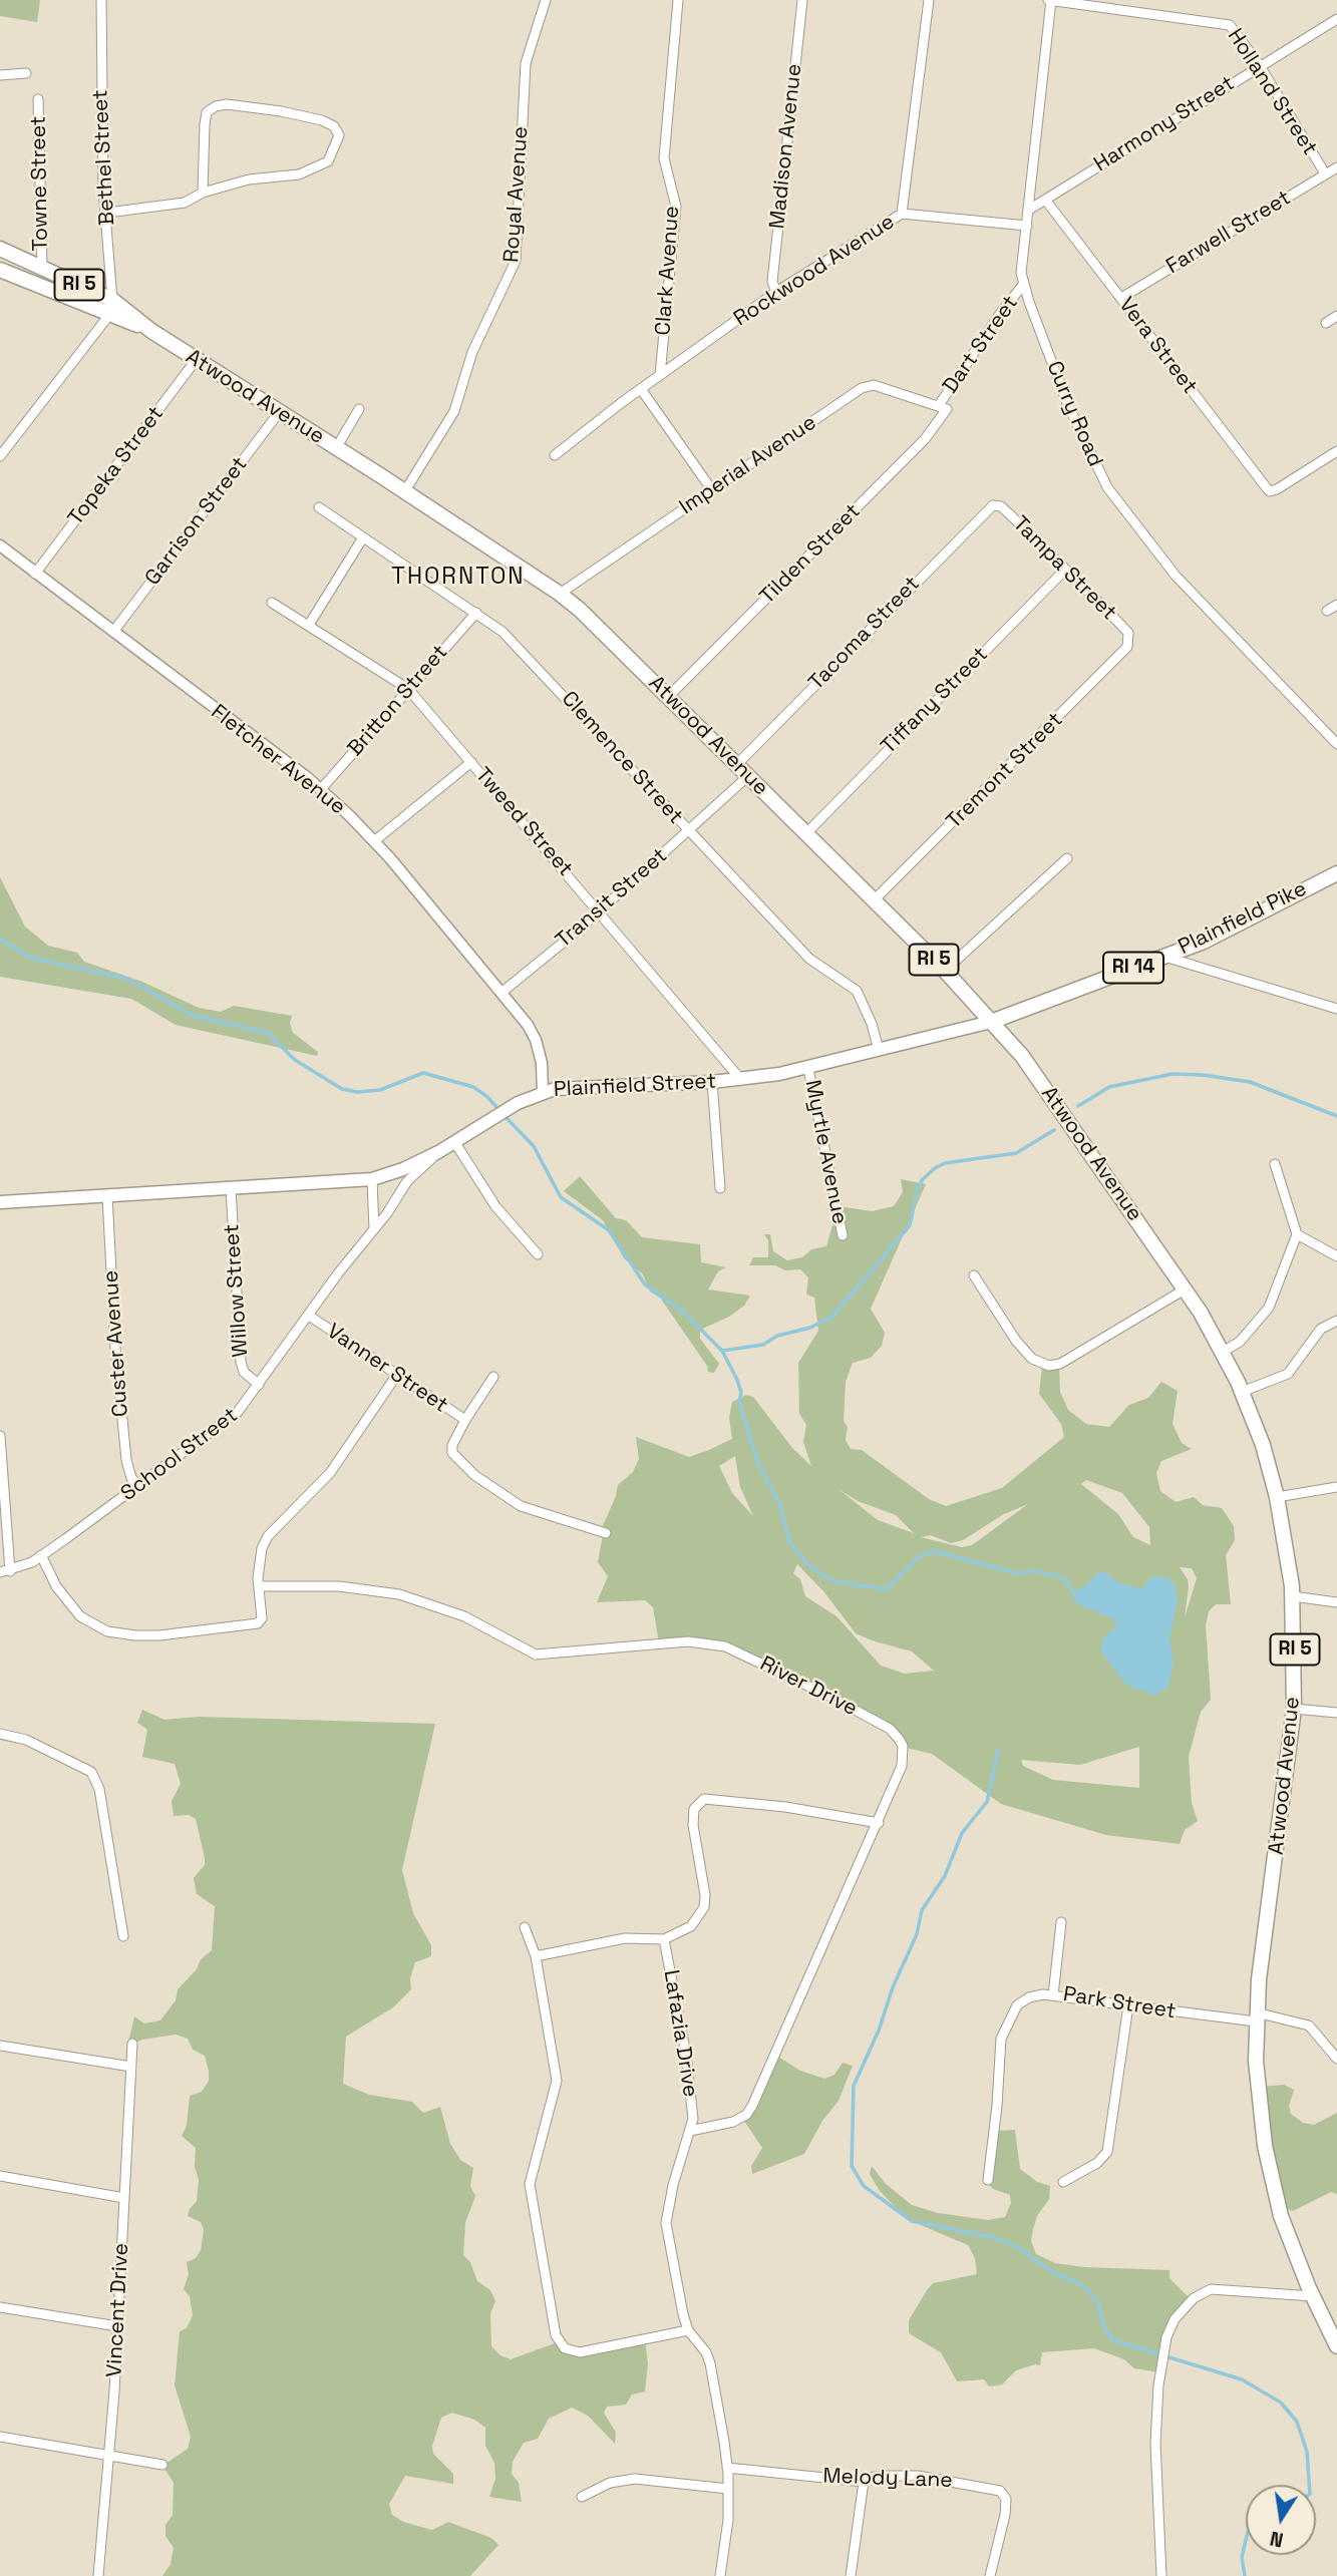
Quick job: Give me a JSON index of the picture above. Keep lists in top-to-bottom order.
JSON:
{
  "streets": {
    "main road": [
      "RI 5",
      "Atwood Avenue",
      "Plainfield Pike",
      "RI 14",
      "Plainfield Street"
    ],
    "street": [
      "Holland Street",
      "Harmony Street",
      "Madison Avenue",
      "Bethel Street",
      "Towne Street",
      "Royal Avenue",
      "Farwell Street",
      "Clark Avenue",
      "Rockwood Avenue",
      "Dart Street",
      "Vera Street",
      "Curry Road",
      "Imperial Avenue",
      "Topeka Street",
      "Garrison Street",
      "Tilden Street",
      "Tampa Street",
      "Tacoma Street",
      "Britton Street",
      "Tiffany Street",
      "Clemence Street",
      "Fletcher Avenue",
      "Tremont Street",
      "Tweed Street",
      "Transit Street",
      "Myrtle Avenue",
      "Willow Street",
      "Custer Avenue",
      "Vanner Street",
      "School Street",
      "River Drive",
      "Park Street",
      "Lafazia Drive",
      "Vincent Drive",
      "Melody Lane"
    ]
  },
  "crossings": [
    ["Holland Street", "Harmony Street"],
    ["Holland Street", "Farwell Street"],
    ["Holland Street", "Curry Road"],
    ["Harmony Street", "Vera Street"],
    ["Harmony Street", "Curry Road"],
    ["Madison Avenue", "Rockwood Avenue"],
    ["Bethel Street", "Atwood Avenue"],
    ["Towne Street", "Atwood Avenue"],
    ["Royal Avenue", "Atwood Avenue"],
    ["Farwell Street", "Vera Street"],
    ["Clark Avenue", "Rockwood Avenue"],
    ["Dart Street", "Curry Road"],
    ["Dart Street", "Imperial Avenue"],
    ["Dart Street", "Tilden Street"],
    ["Atwood Avenue", "Imperial Avenue"],
    ["Atwood Avenue", "Topeka Street"],
    ["Atwood Avenue", "Garrison Street"],
    ["Atwood Avenue", "Tilden Street"],
    ["Atwood Avenue", "Tacoma Street"],
    ["Atwood Avenue", "Tiffany Street"],
    ["Atwood Avenue", "Tremont Street"],
    ["Atwood Avenue", "Transit Street"],
    ["Atwood Avenue", "Plainfield Pike"],
    ["Atwood Avenue", "Plainfield Street"],
    ["Atwood Avenue", "Park Street"],
    ["Imperial Avenue", "Tilden Street"],
    ["Topeka Street", "Fletcher Avenue"],
    ["Garrison Street", "Fletcher Avenue"],
    ["Tampa Street", "Tacoma Street"],
    ["Tampa Street", "Tiffany Street"],
    ["Tampa Street", "Tremont Street"],
    ["Britton Street", "Clemence Street"],
    ["Britton Street", "Fletcher Avenue"],
    ["Britton Street", "Tweed Street"],
    ["Clemence Street", "Transit Street"],
    ["Clemence Street", "Plainfield Street"],
    ["Fletcher Avenue", "Transit Street"],
    ["Fletcher Avenue", "Plainfield Street"],
    ["Tweed Street", "Transit Street"],
    ["Tweed Street", "Plainfield Street"],
    ["Plainfield Pike", "Plainfield Street"],
    ["Plainfield Street", "Myrtle Avenue"],
    ["Plainfield Street", "Willow Street"],
    ["Plainfield Street", "Custer Avenue"],
    ["Plainfield Street", "School Street"],
    ["Willow Street", "School Street"],
    ["Custer Avenue", "School Street"],
    ["Vanner Street", "School Street"],
    ["River Drive", "Lafazia Drive"],
    ["Lafazia Drive", "Melody Lane"]
  ],
  "districts": ["THORNTON"],
  "north": "bottom"
}
